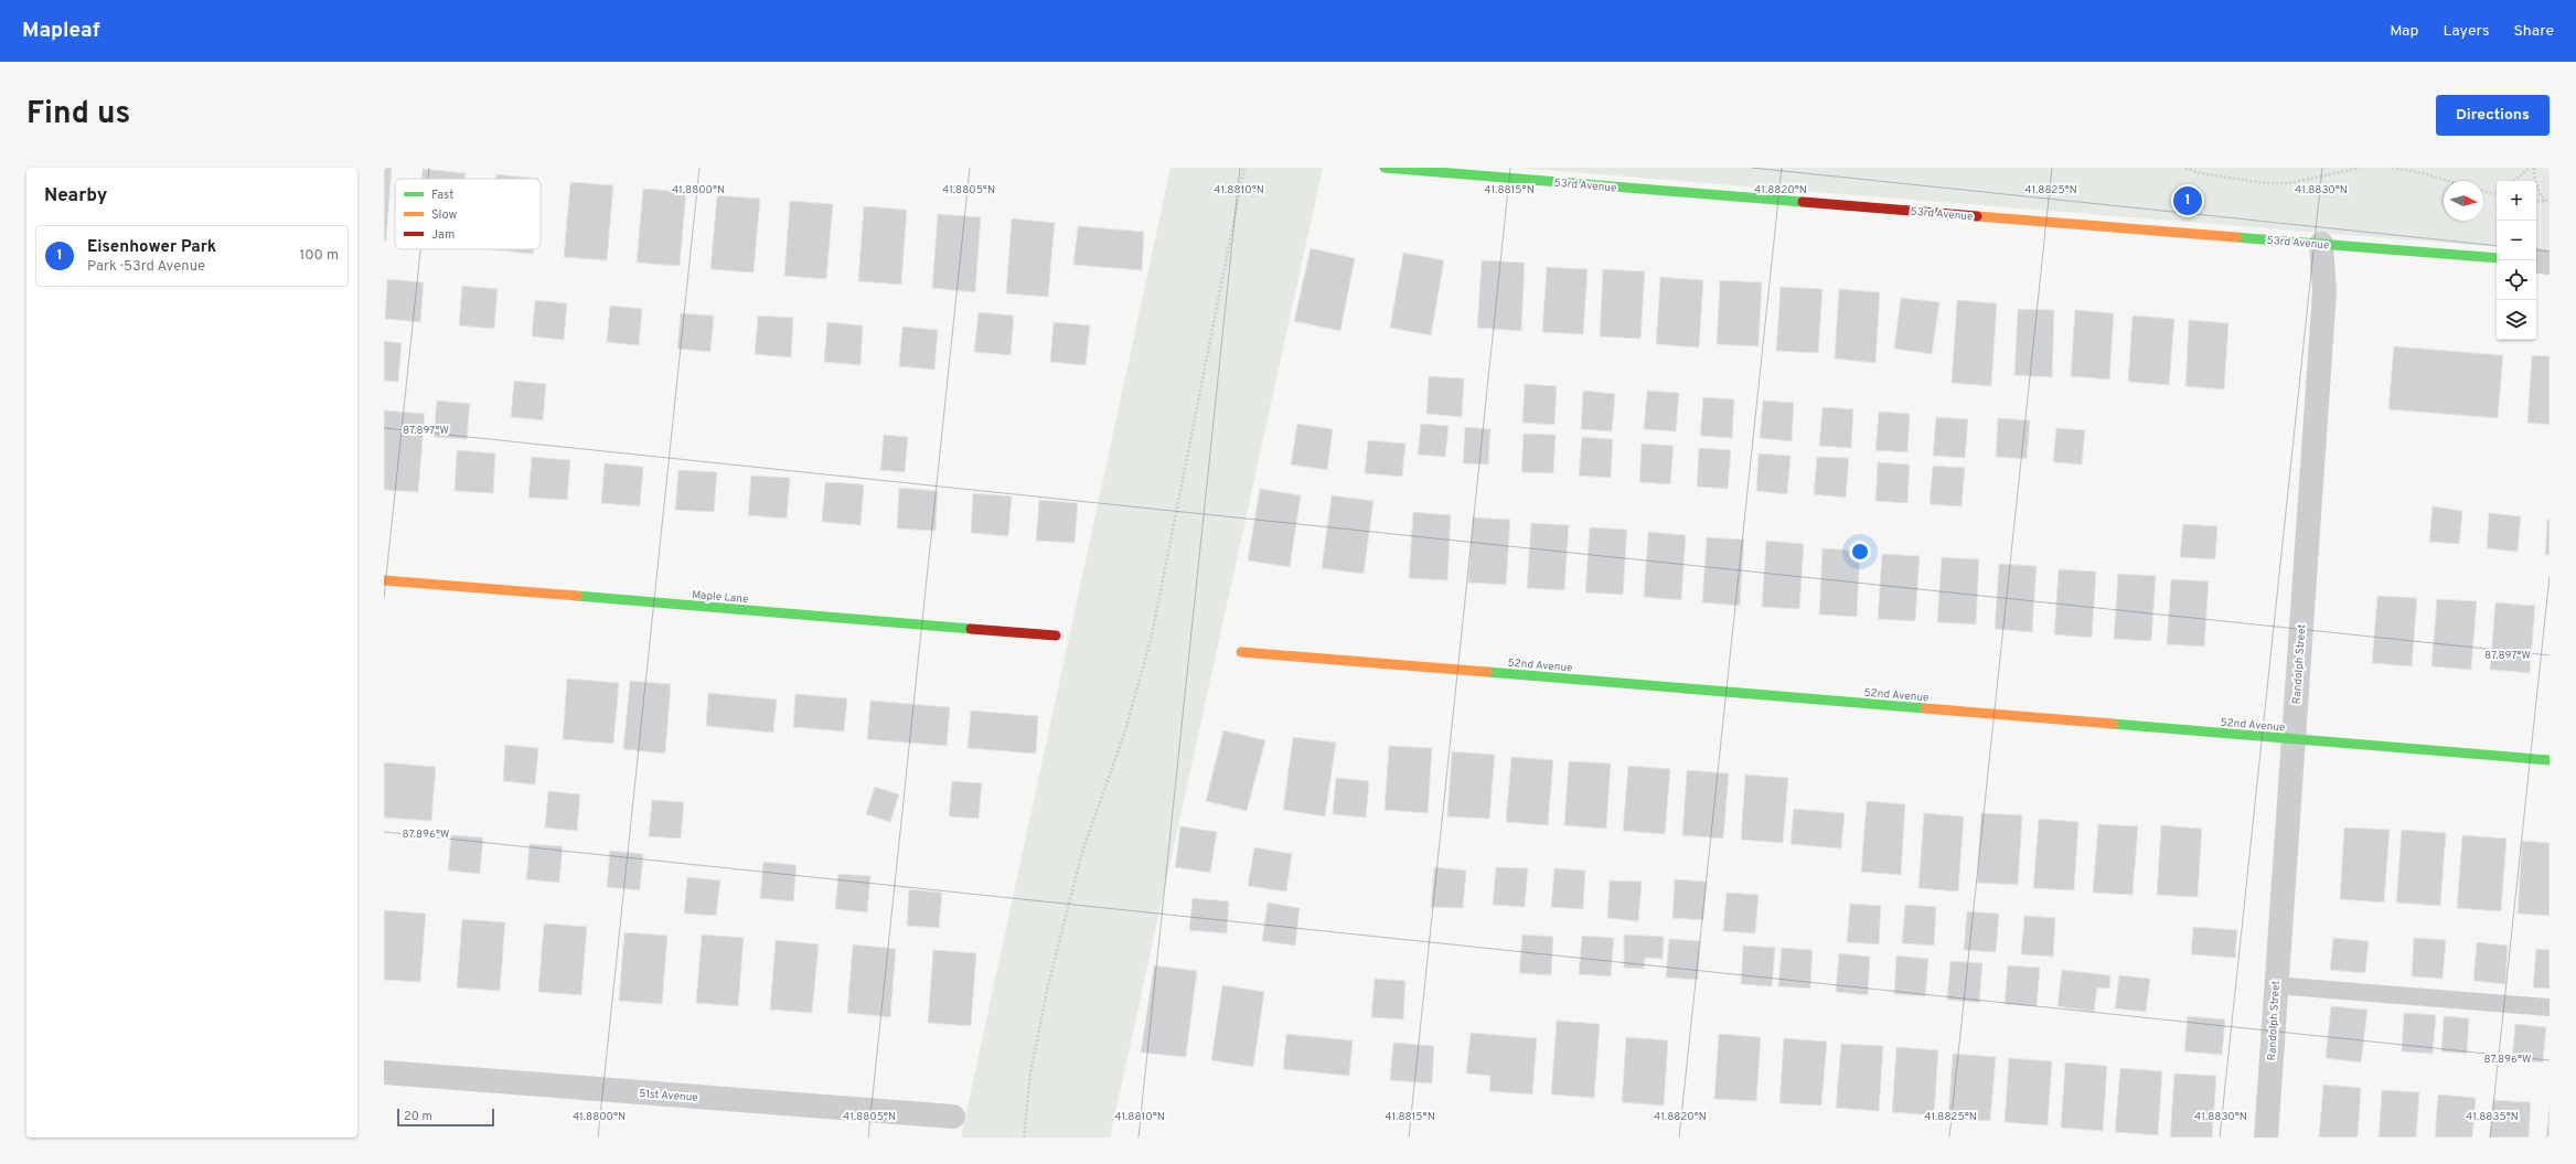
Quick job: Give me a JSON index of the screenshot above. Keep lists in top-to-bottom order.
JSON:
{
  "streets": {
    "street": [
      "53rd Avenue",
      "Maple Lane",
      "52nd Avenue",
      "Randolph Street",
      "51st Avenue"
    ]
  },
  "crossings": [
    ["53rd Avenue", "Randolph Street"],
    ["52nd Avenue", "Randolph Street"]
  ],
  "legend": ["Fast", "Slow", "Jam"],
  "scale_bar": "20 m",
  "north": "right",
  "page": {
    "header": "Mapleaf",
    "nav": ["Map", "Layers", "Share"],
    "title": "Find us",
    "buttons": "Directions",
    "heading": "Nearby",
    "map_buttons": ["+", "−"],
    "pins": "1",
    "list": [
      {
        "mark": "1",
        "name": "Eisenhower Park",
        "note": "Park · 53rd Avenue",
        "value": "100 m"
      }
    ],
    "scale": "20 m"
  },
  "coordinates": [
    "41.8800°N",
    "41.8805°N",
    "41.8810°N",
    "41.8815°N",
    "41.8820°N",
    "41.8825°N",
    "41.8830°N",
    "87.897°W",
    "87.896°W",
    "41.8835°N"
  ]
}
